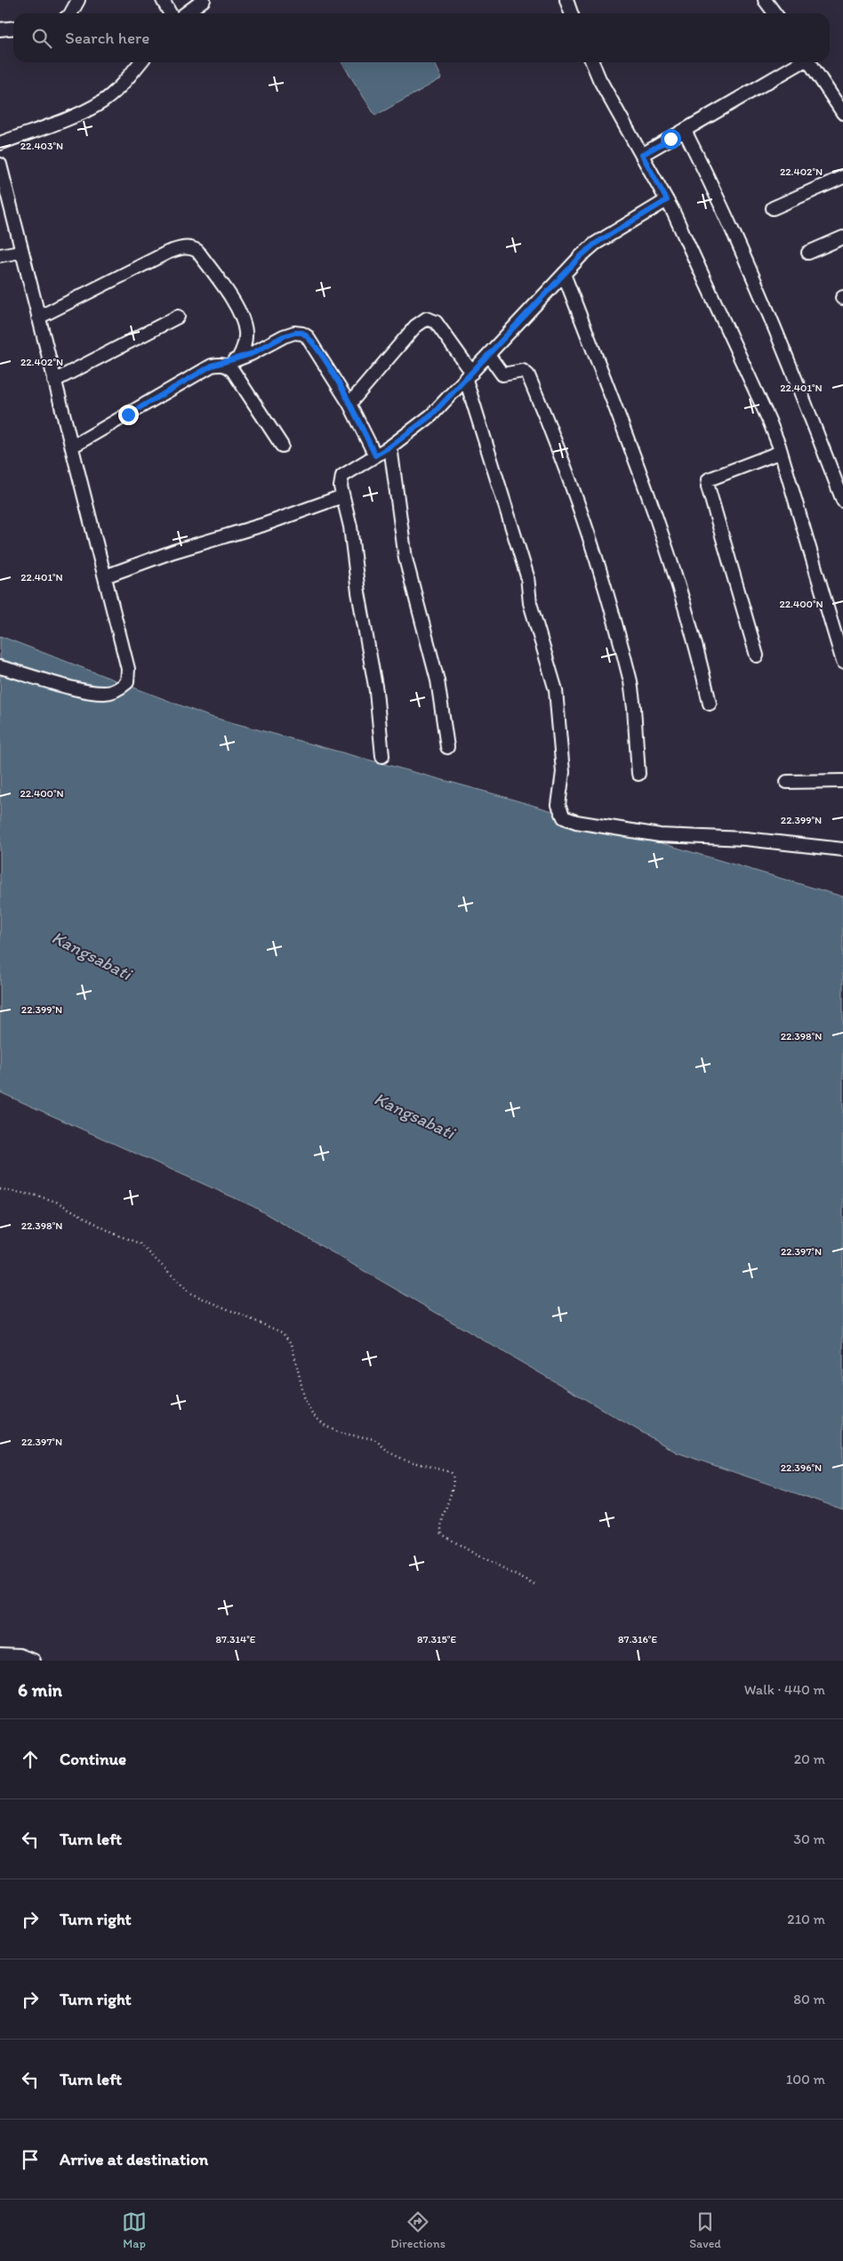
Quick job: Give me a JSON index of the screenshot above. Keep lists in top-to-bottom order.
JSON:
{
  "water": ["Kangsabati"],
  "page": {
    "search": "Search here",
    "heading": ["6 min", "Walk · 440 m"],
    "list": [
      ["Continue", "20 m"],
      ["Turn left", "30 m"],
      ["Turn right", "210 m"],
      ["Turn right", "80 m"],
      ["Turn left", "100 m"],
      "Arrive at destination"
    ],
    "nav": ["Map", "Directions", "Saved"]
  },
  "coordinates": [
    "22.403°N",
    "22.402°N",
    "22.401°N",
    "22.400°N",
    "22.399°N",
    "22.398°N",
    "22.397°N",
    "22.396°N",
    "87.314°E",
    "87.315°E",
    "87.316°E"
  ]
}
